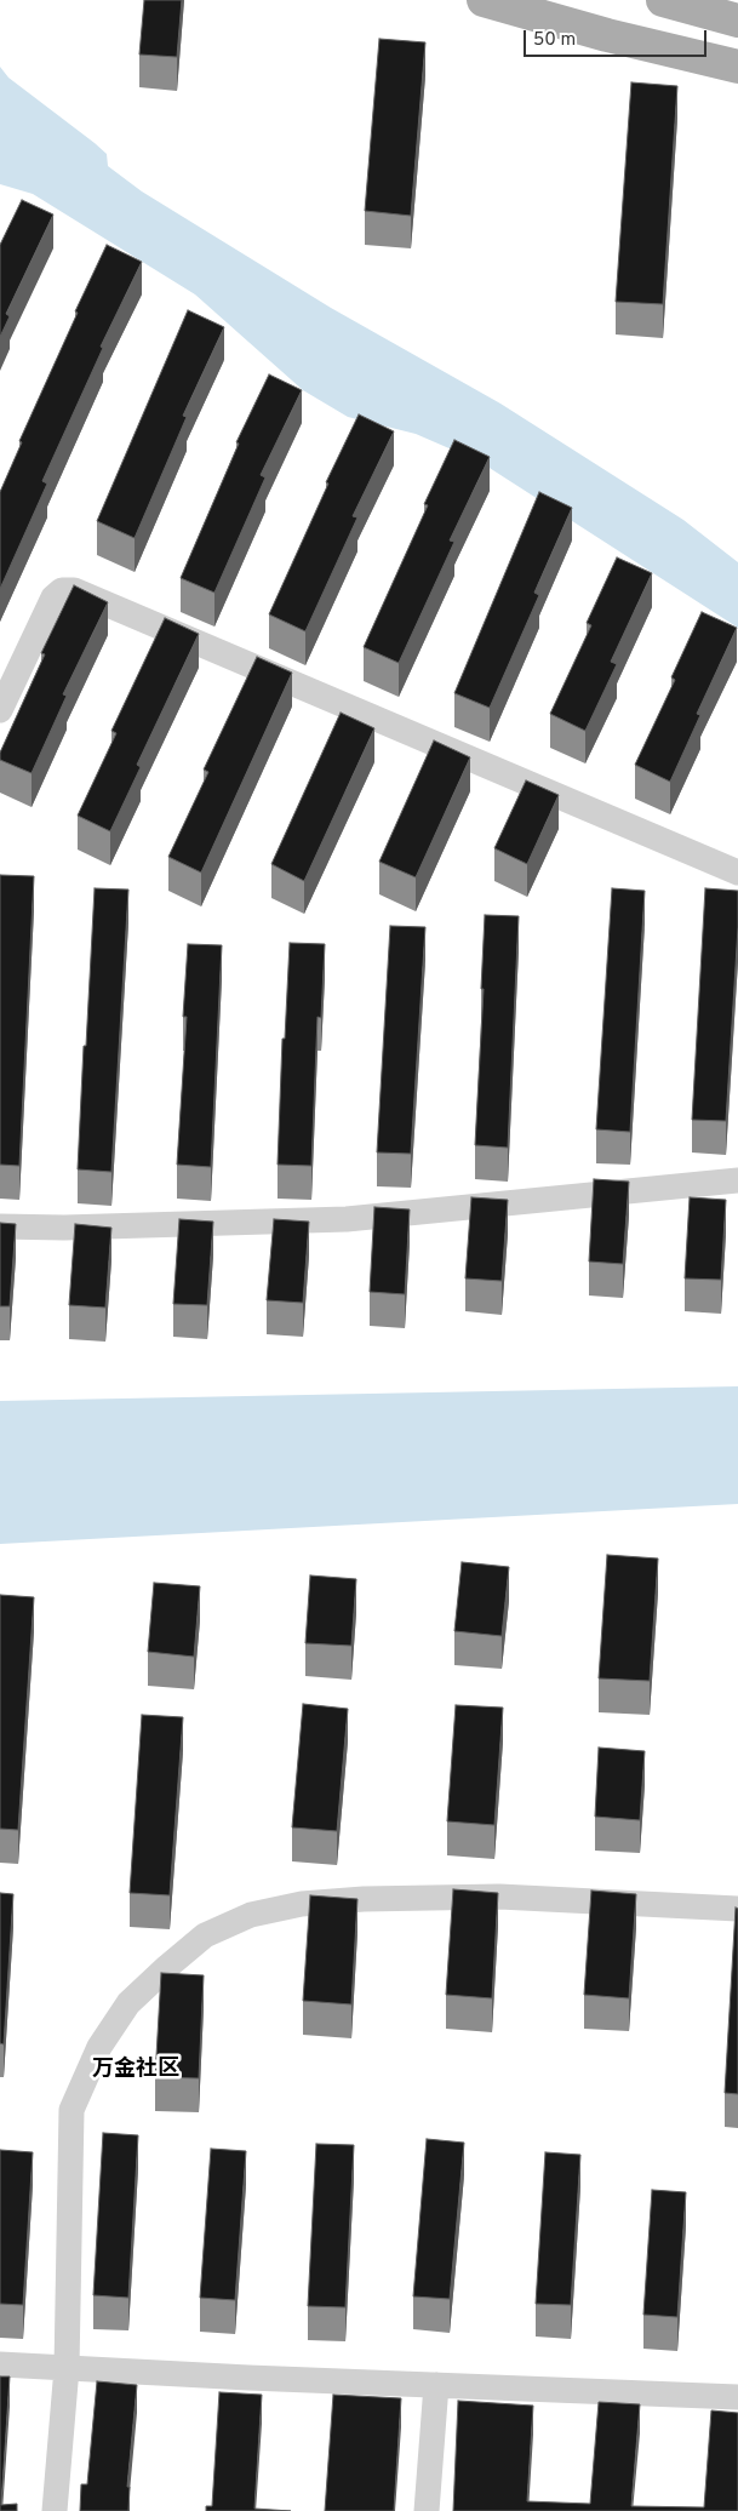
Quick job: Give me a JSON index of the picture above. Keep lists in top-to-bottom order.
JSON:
{
  "districts": ["万金社区"],
  "scale_bar": "50 m"
}
